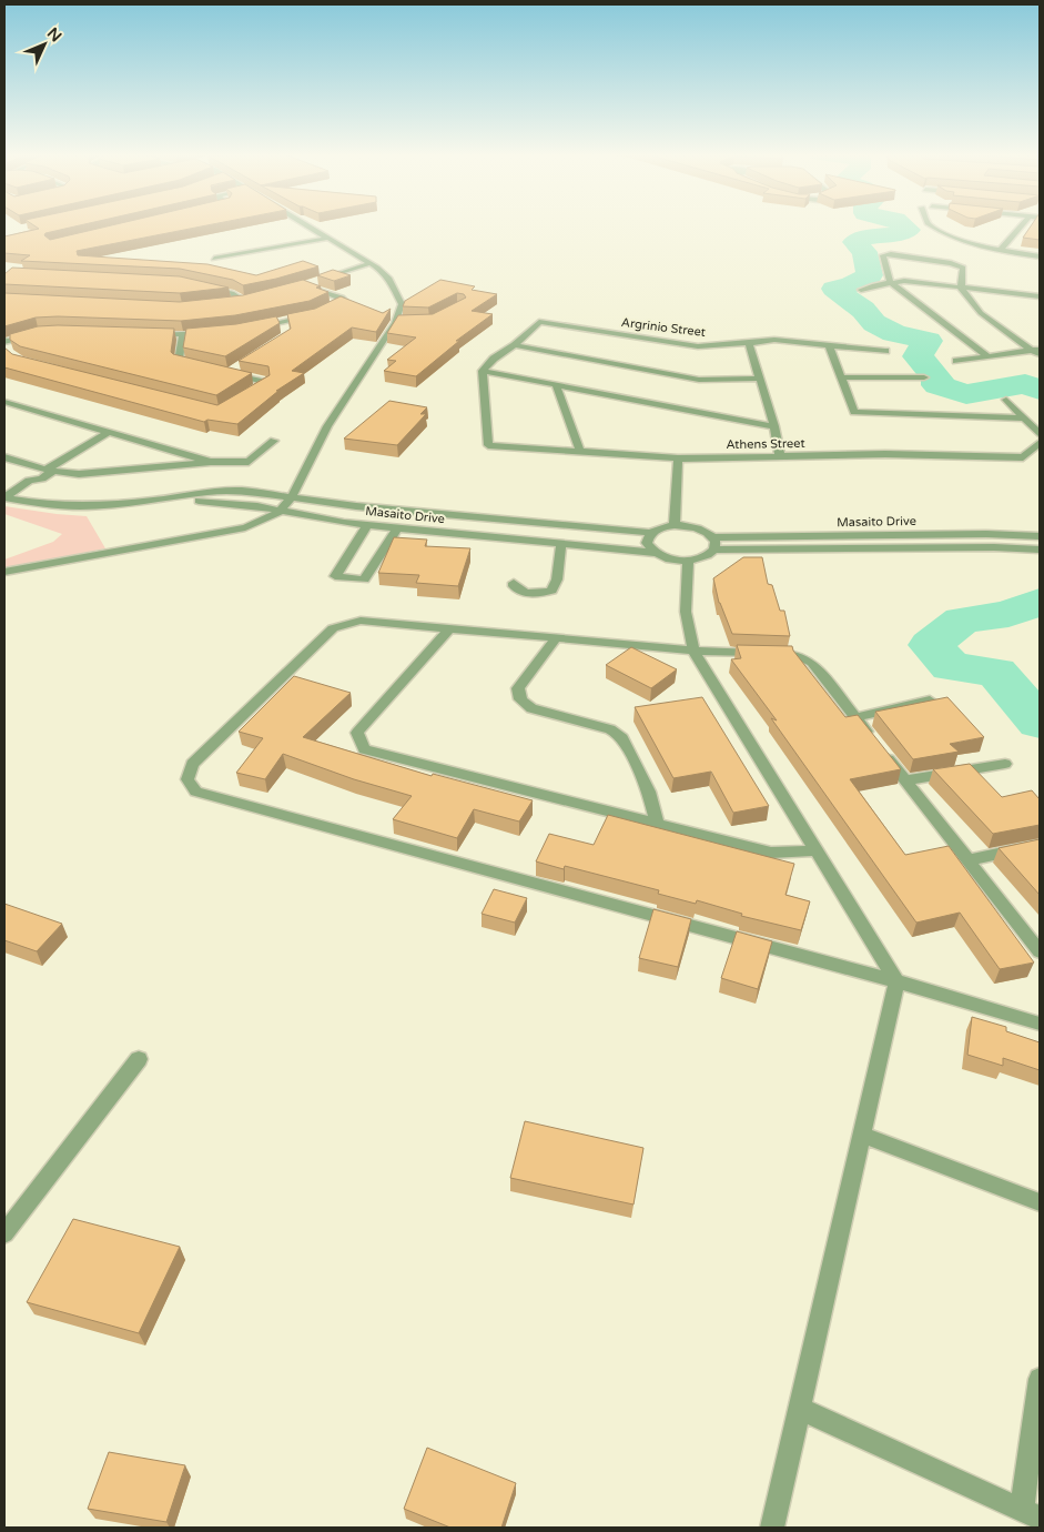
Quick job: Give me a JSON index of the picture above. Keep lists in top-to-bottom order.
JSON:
{
  "streets": {
    "street": ["Argrinio Street", "Athens Street", "Masaito Drive"]
  },
  "north": "top right"
}
